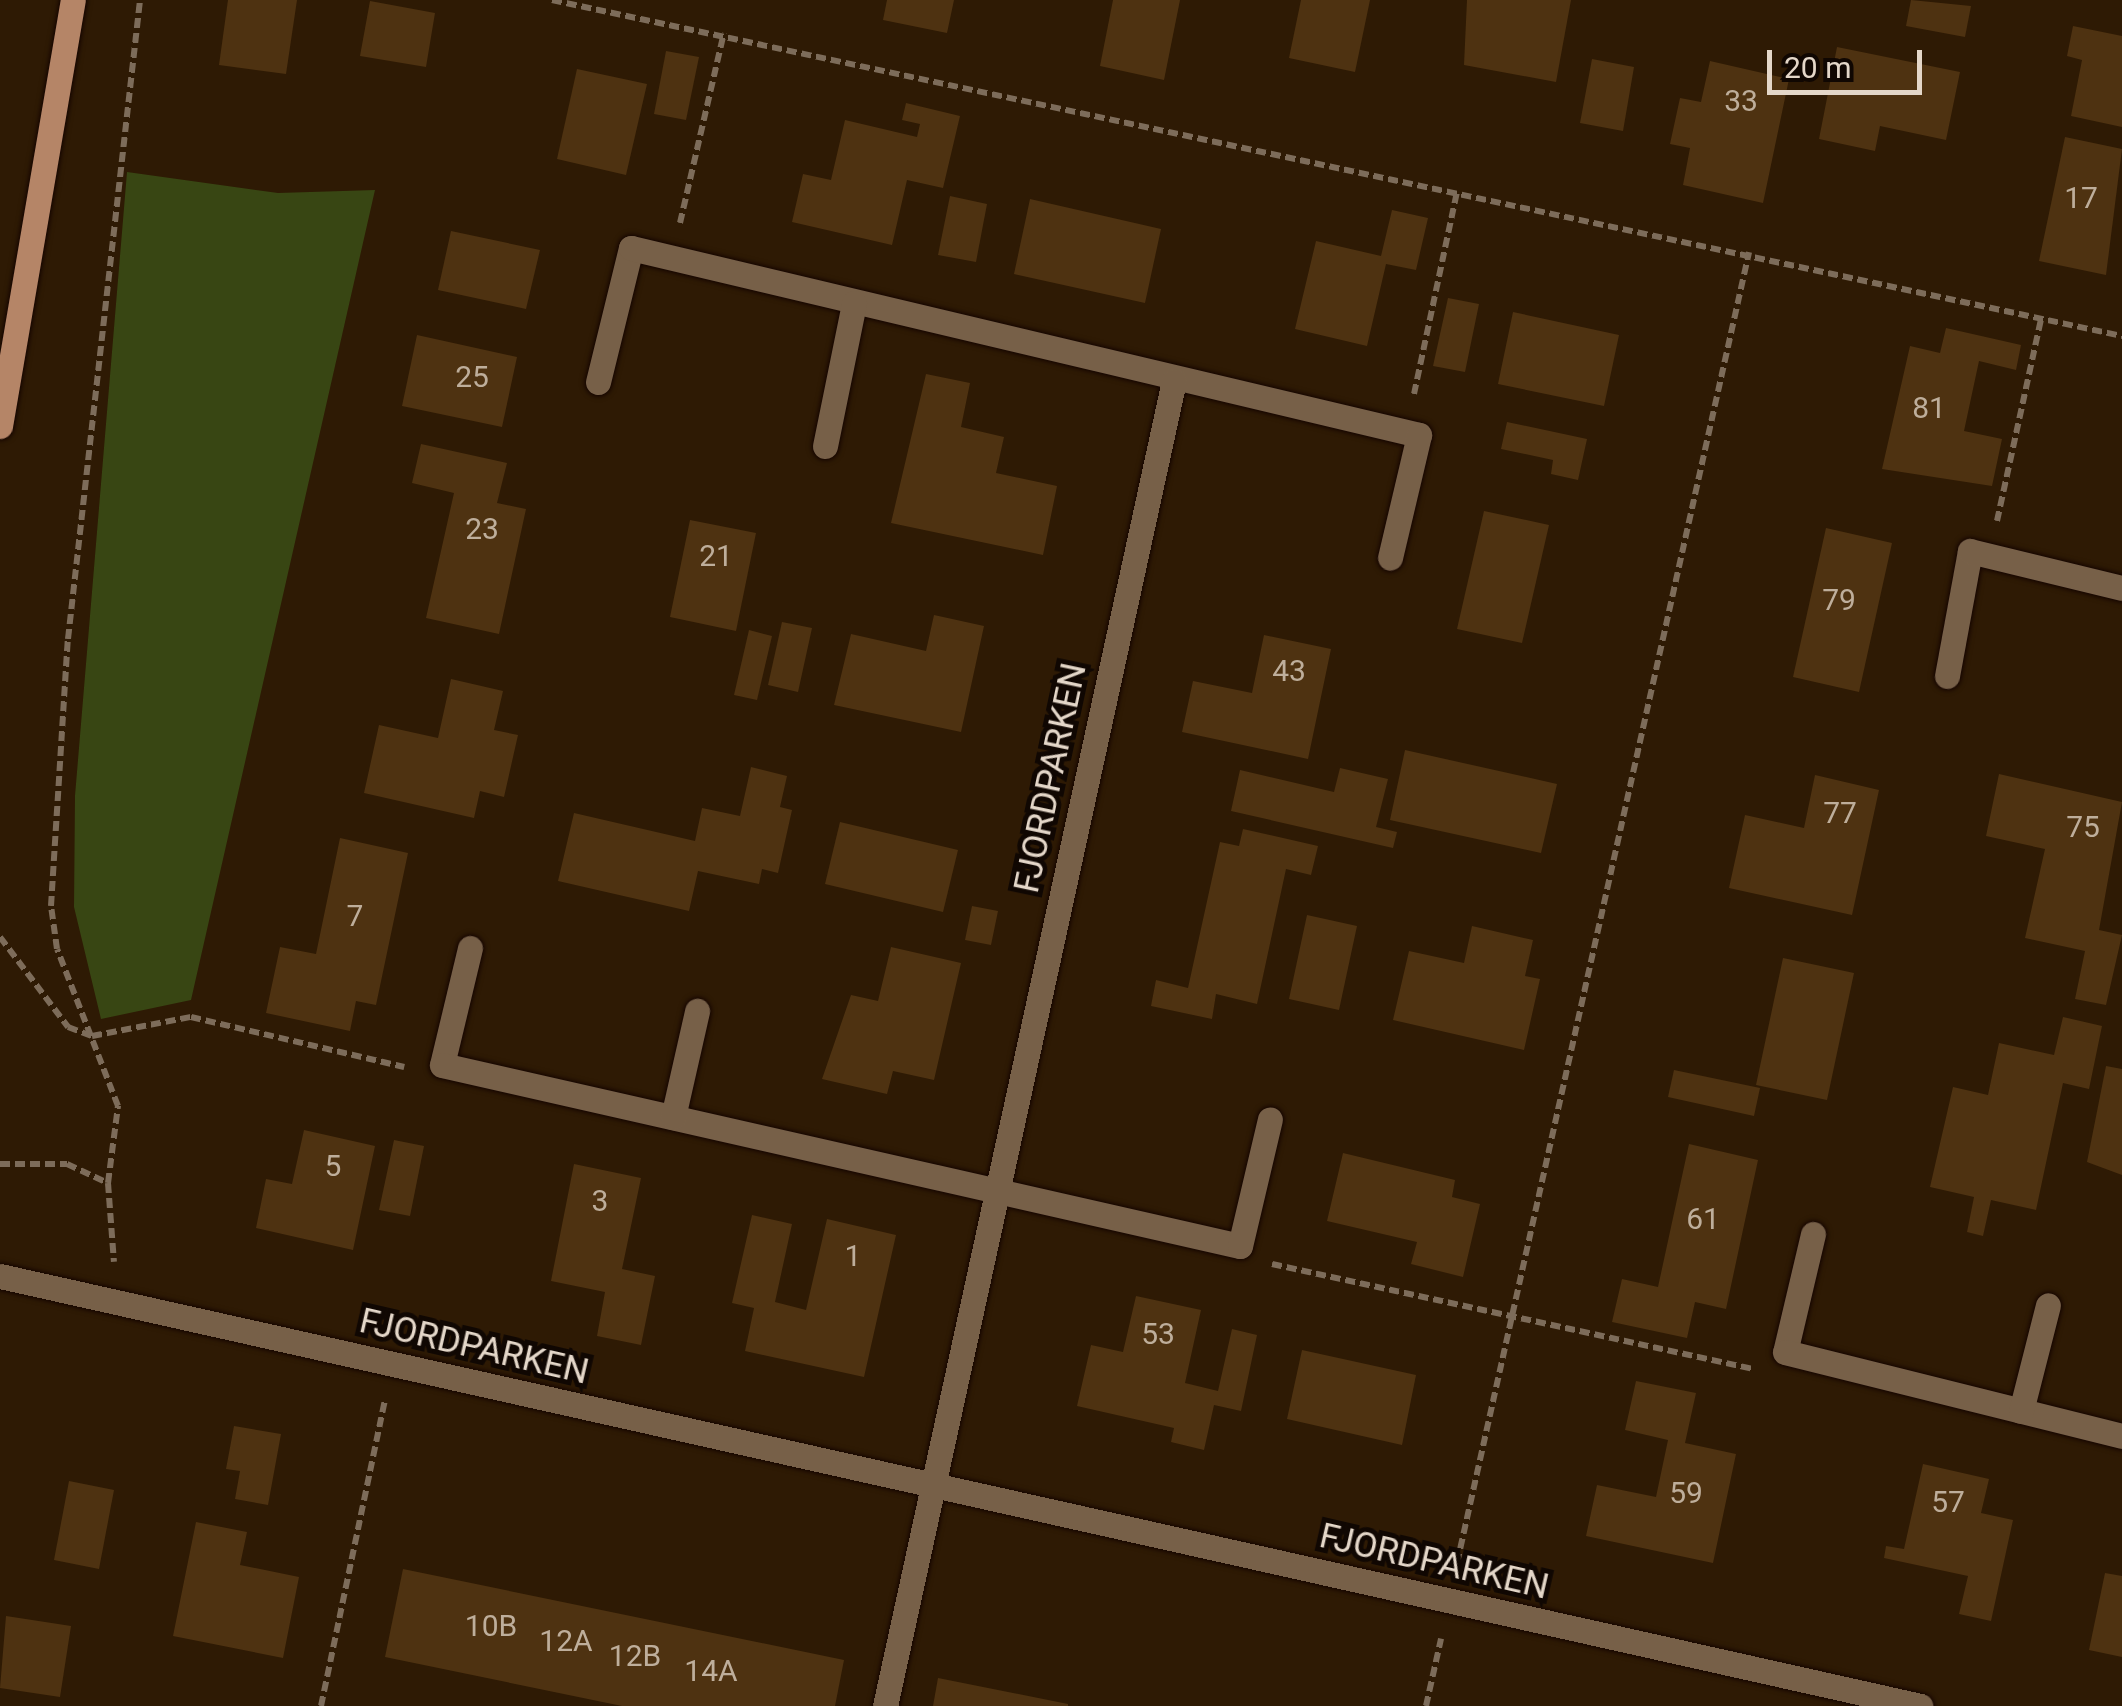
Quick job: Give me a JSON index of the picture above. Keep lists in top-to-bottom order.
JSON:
{
  "streets": {
    "street": ["FJORDPARKEN"]
  },
  "house_numbers": [
    "33",
    "17",
    "25",
    "81",
    "23",
    "21",
    "79",
    "43",
    "77",
    "75",
    "7",
    "5",
    "3",
    "61",
    "1",
    "53",
    "59",
    "57",
    "10B",
    "12A",
    "12B",
    "14A"
  ],
  "scale_bar": "20 m"
}
